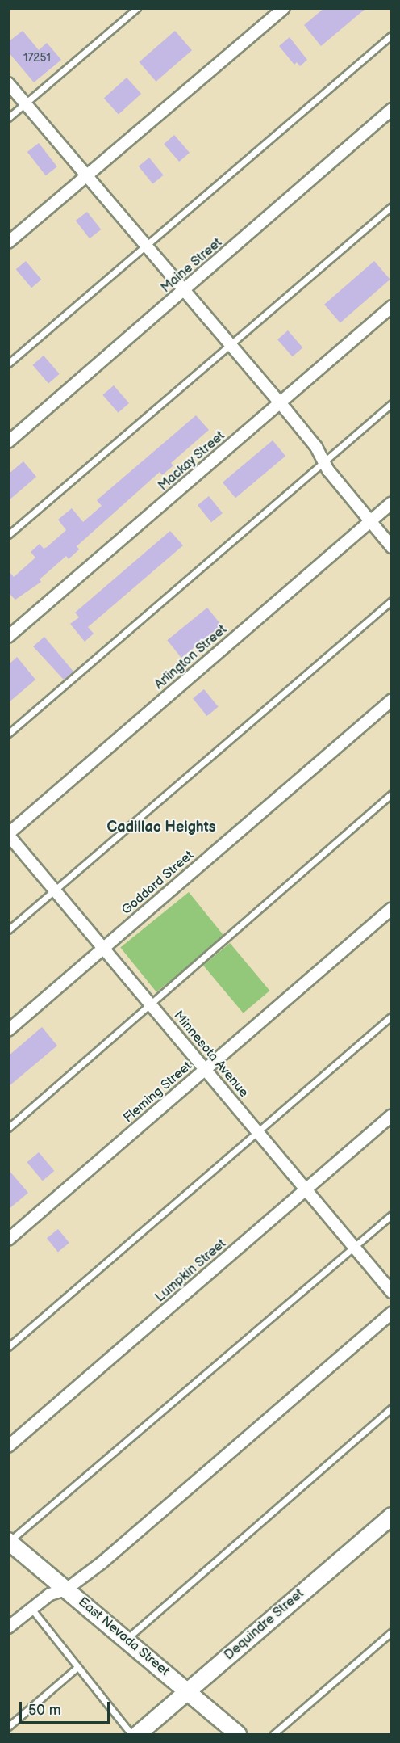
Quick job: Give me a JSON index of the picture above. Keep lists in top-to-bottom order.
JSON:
{
  "streets": {
    "street": [
      "Maine Street",
      "Mackay Street",
      "Arlington Street",
      "Goddard Street",
      "Minnesota Avenue",
      "Fleming Street",
      "Lumpkin Street",
      "Dequindre Street",
      "East Nevada Street"
    ]
  },
  "crossings": [
    ["Arlington Street", "Minnesota Avenue"],
    ["Goddard Street", "Minnesota Avenue"],
    ["Minnesota Avenue", "Fleming Street"],
    ["Minnesota Avenue", "Lumpkin Street"],
    ["Dequindre Street", "East Nevada Street"]
  ],
  "districts": ["Cadillac Heights"],
  "house_numbers": ["17251"],
  "scale_bar": "50 m"
}
